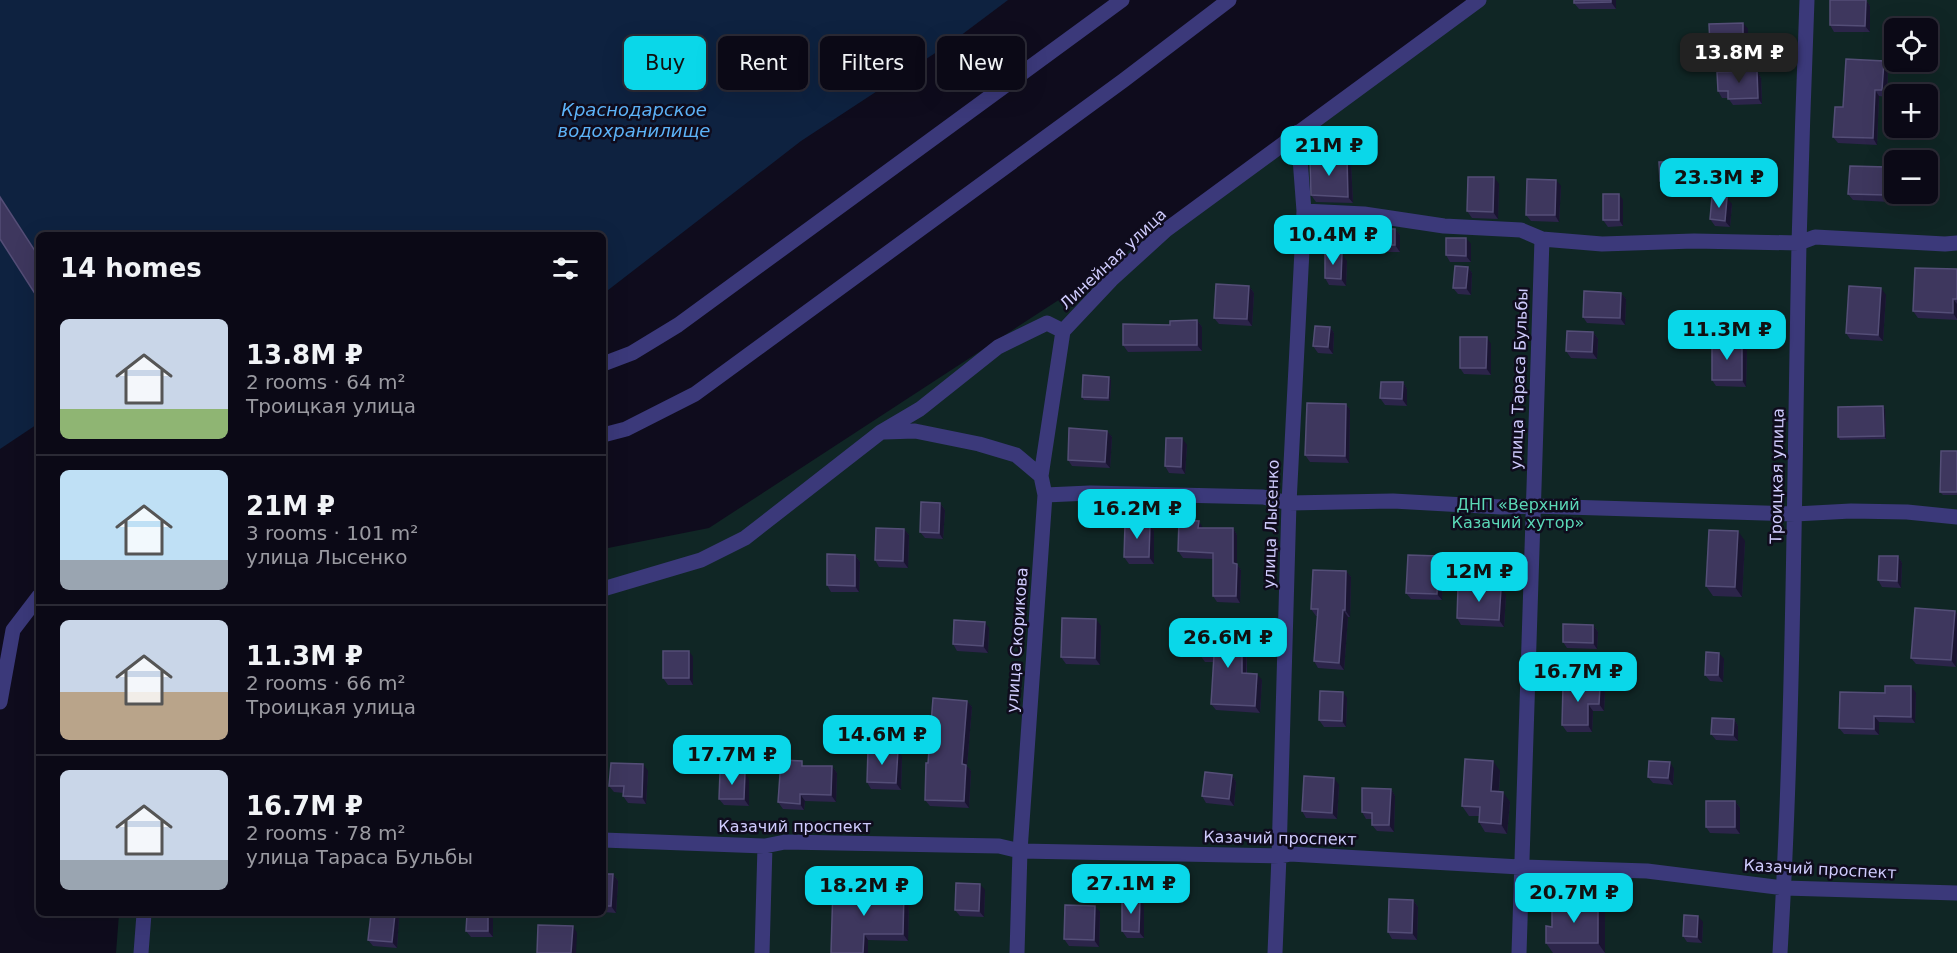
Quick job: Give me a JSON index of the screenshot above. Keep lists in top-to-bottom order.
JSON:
{
  "streets": {
    "street": [
      "Линейная улица",
      "улица Тараса Бульбы",
      "Троицкая улица",
      "улица Лысенко",
      "улица Скорикова",
      "Казачий проспект"
    ]
  },
  "crossings": [
    ["Линейная улица", "улица Лысенко"],
    ["Линейная улица", "улица Скорикова"],
    ["улица Тараса Бульбы", "Казачий проспект"],
    ["Троицкая улица", "Казачий проспект"],
    ["улица Лысенко", "Казачий проспект"],
    ["улица Скорикова", "Казачий проспект"]
  ],
  "water": ["Краснодарское водохранилище"],
  "parks": ["ДНП «Верхний Казачий хутор»"],
  "page": {
    "map_buttons": ["+", "−"],
    "price": [
      "13.8M ₽",
      "21M ₽",
      "23.3M ₽",
      "10.4M ₽",
      "11.3M ₽",
      "16.2M ₽",
      "12M ₽",
      "26.6M ₽",
      "16.7M ₽",
      "14.6M ₽",
      "17.7M ₽",
      "27.1M ₽",
      "18.2M ₽",
      "20.7M ₽"
    ],
    "chip": [
      "Buy",
      "Rent",
      "Filters",
      "New"
    ],
    "heading": "14 homes",
    "list": [
      {
        "name": "13.8M ₽",
        "note": "2 rooms · 64 m² · Троицкая улица"
      },
      {
        "name": "21M ₽",
        "note": "3 rooms · 101 m² · улица Лысенко"
      },
      {
        "name": "11.3M ₽",
        "note": "2 rooms · 66 m² · Троицкая улица"
      },
      {
        "name": "16.7M ₽",
        "note": "2 rooms · 78 m² · улица Тараса Бульбы"
      }
    ]
  }
}
